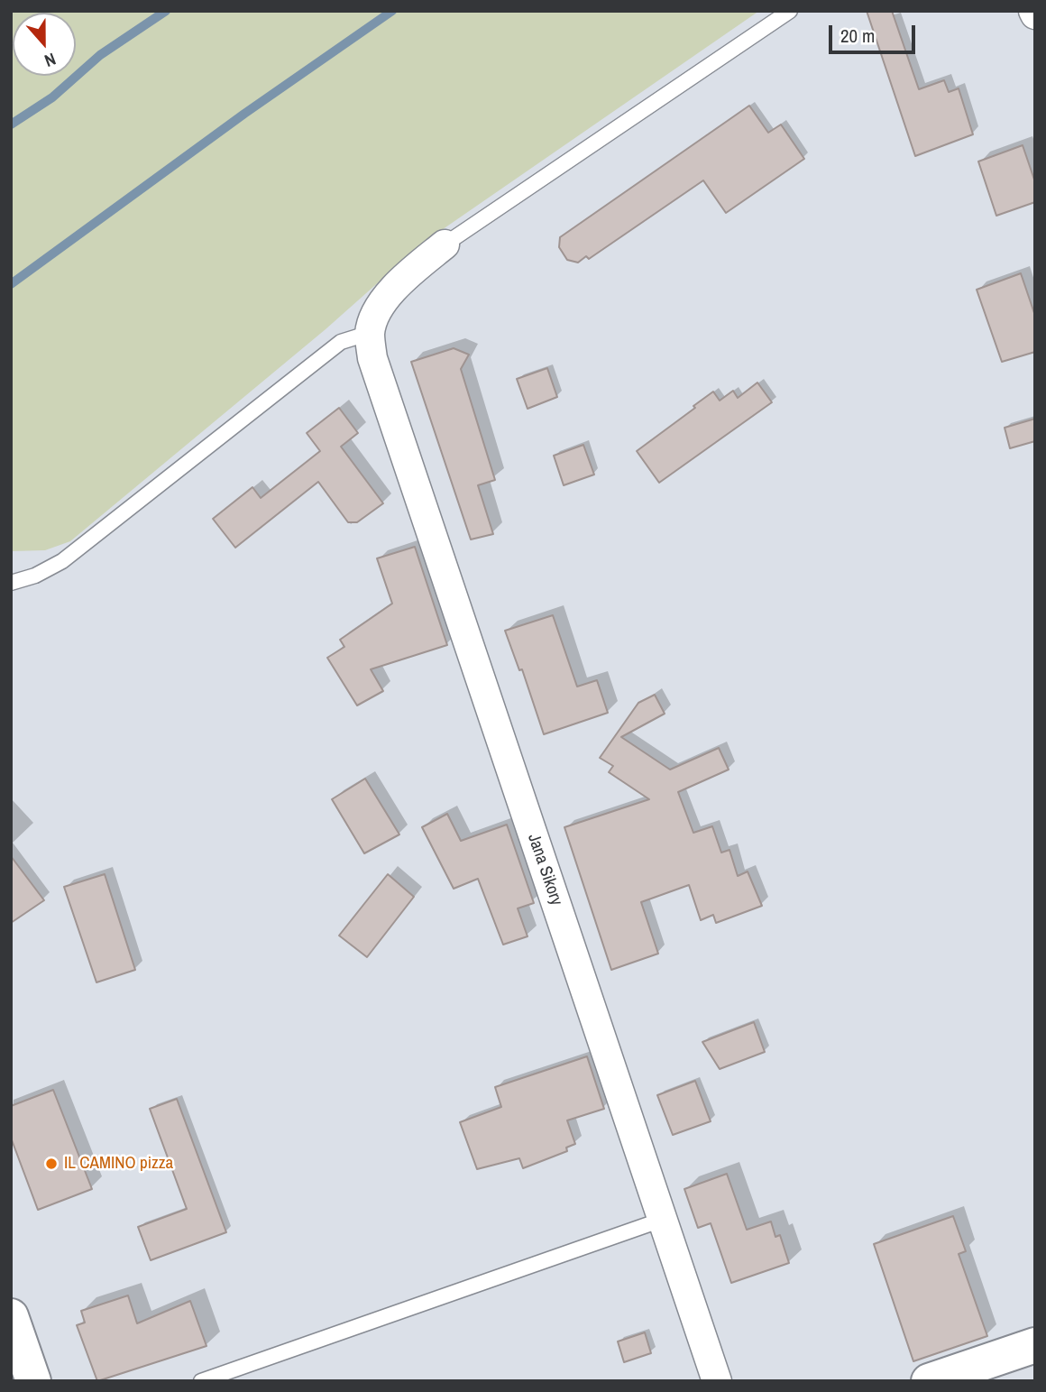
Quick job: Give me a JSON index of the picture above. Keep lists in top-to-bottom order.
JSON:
{
  "streets": {
    "street": ["Jana Sikory"]
  },
  "places": ["IL CAMINO pizza"],
  "scale_bar": "20 m",
  "north": "bottom"
}
